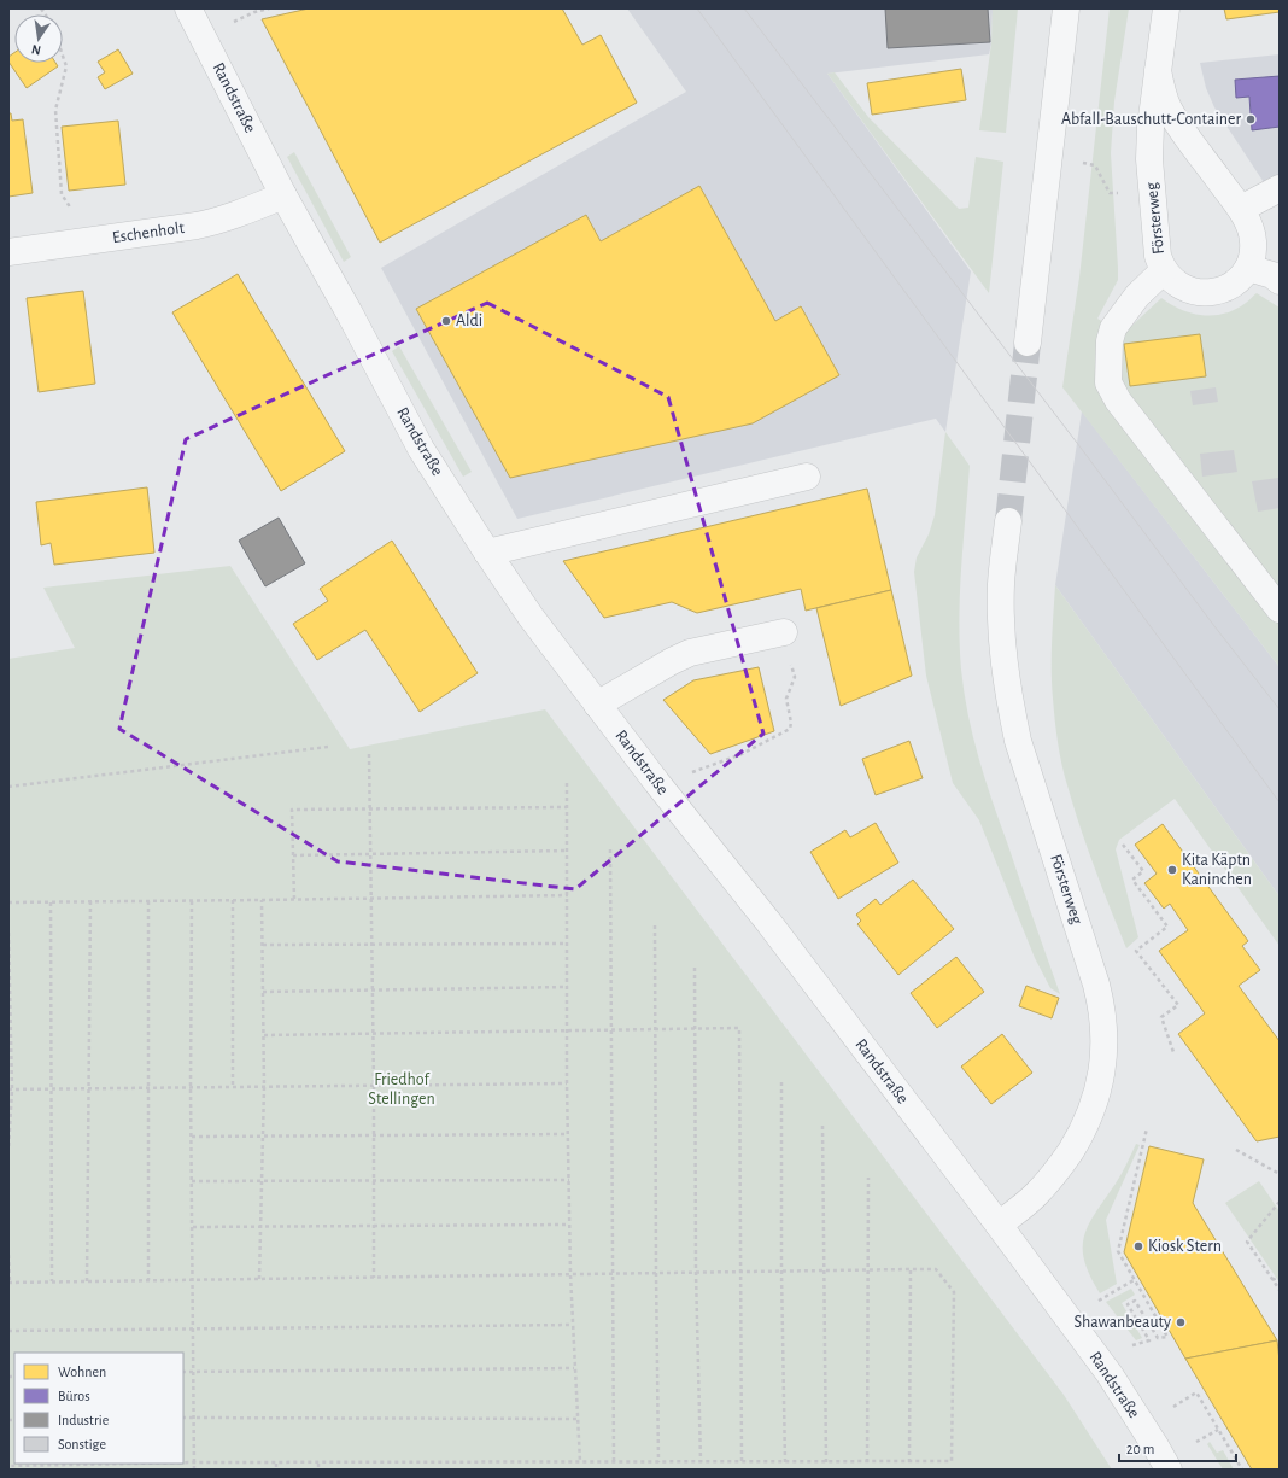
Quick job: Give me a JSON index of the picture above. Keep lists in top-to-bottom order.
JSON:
{
  "streets": {
    "street": ["Randstraße", "Försterweg", "Eschenholt"]
  },
  "crossings": [
    ["Randstraße", "Försterweg"],
    ["Randstraße", "Eschenholt"]
  ],
  "parks": ["Friedhof Stellingen"],
  "places": [
    "Abfall-Bauschutt-Container",
    "Aldi",
    "Kita Käptn Kaninchen",
    "Kiosk Stern",
    "Shawanbeauty"
  ],
  "legend": [
    "Wohnen",
    "Büros",
    "Industrie",
    "Sonstige"
  ],
  "scale_bar": "20 m",
  "north": "bottom"
}
